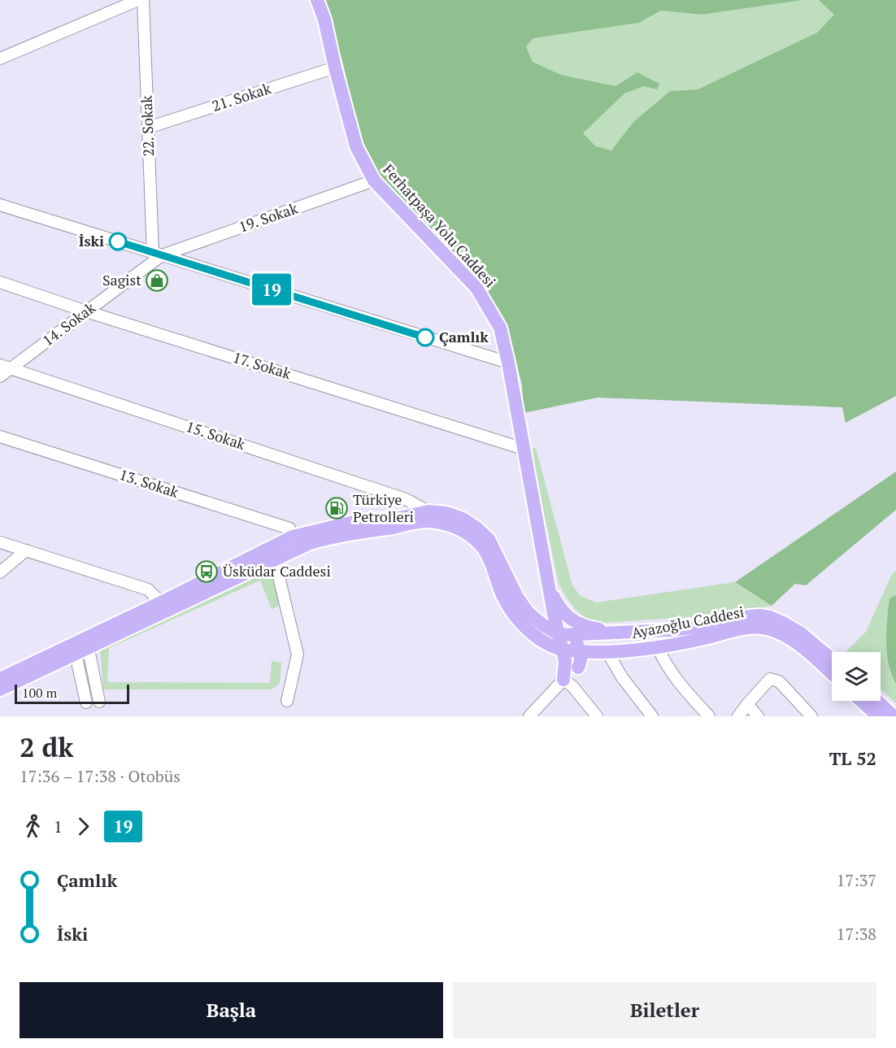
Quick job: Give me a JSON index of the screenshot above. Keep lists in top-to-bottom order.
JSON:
{
  "streets": {
    "main road": ["Ferhatpaşa Yolu Caddesi", "Ayazoğlu Caddesi"],
    "street": [
      "21. Sokak",
      "22. Sokak",
      "19. Sokak",
      "14. Sokak",
      "17. Sokak",
      "15. Sokak",
      "13. Sokak"
    ]
  },
  "crossings": [
    ["21. Sokak", "22. Sokak"],
    ["21. Sokak", "Ferhatpaşa Yolu Caddesi"],
    ["22. Sokak", "19. Sokak"],
    ["22. Sokak", "14. Sokak"],
    ["19. Sokak", "Ferhatpaşa Yolu Caddesi"],
    ["19. Sokak", "14. Sokak"],
    ["Ferhatpaşa Yolu Caddesi", "17. Sokak"],
    ["Ferhatpaşa Yolu Caddesi", "Ayazoğlu Caddesi"],
    ["14. Sokak", "17. Sokak"],
    ["14. Sokak", "15. Sokak"]
  ],
  "places": {
    "other": ["İski", "Çamlık"],
    "shop": ["Sagist"],
    "fuel station": ["Türkiye Petrolleri"],
    "bus stop": ["Üsküdar Caddesi"]
  },
  "lines": ["bus line 19"],
  "scale_bar": "100 m",
  "page": {
    "on_map": "19",
    "scale": "100 m",
    "heading": ["2 dk", "17:36 – 17:38 · Otobüs", "TL 52"],
    "legs": ["1", "19"],
    "list": [
      {
        "name": "Çamlık",
        "value": "17:37"
      },
      {
        "name": "İski",
        "value": "17:38"
      }
    ],
    "buttons": ["Başla", "Biletler"]
  }
}
